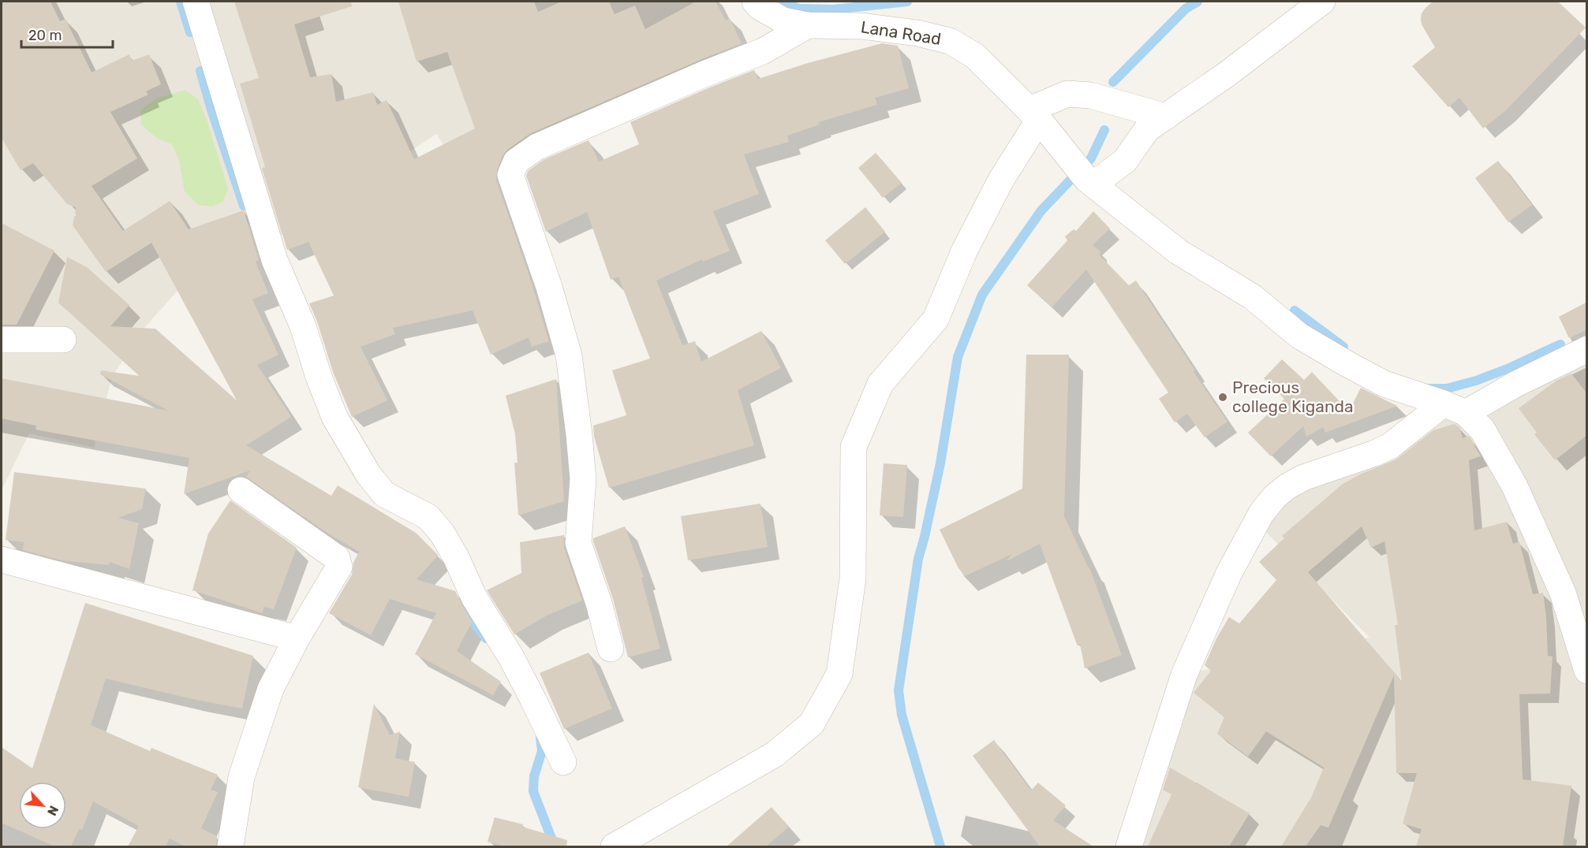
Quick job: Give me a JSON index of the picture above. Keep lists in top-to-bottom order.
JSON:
{
  "streets": {
    "street": ["Lana Road"]
  },
  "places": ["Precious college Kiganda"],
  "scale_bar": "20 m",
  "north": "bottom right"
}
